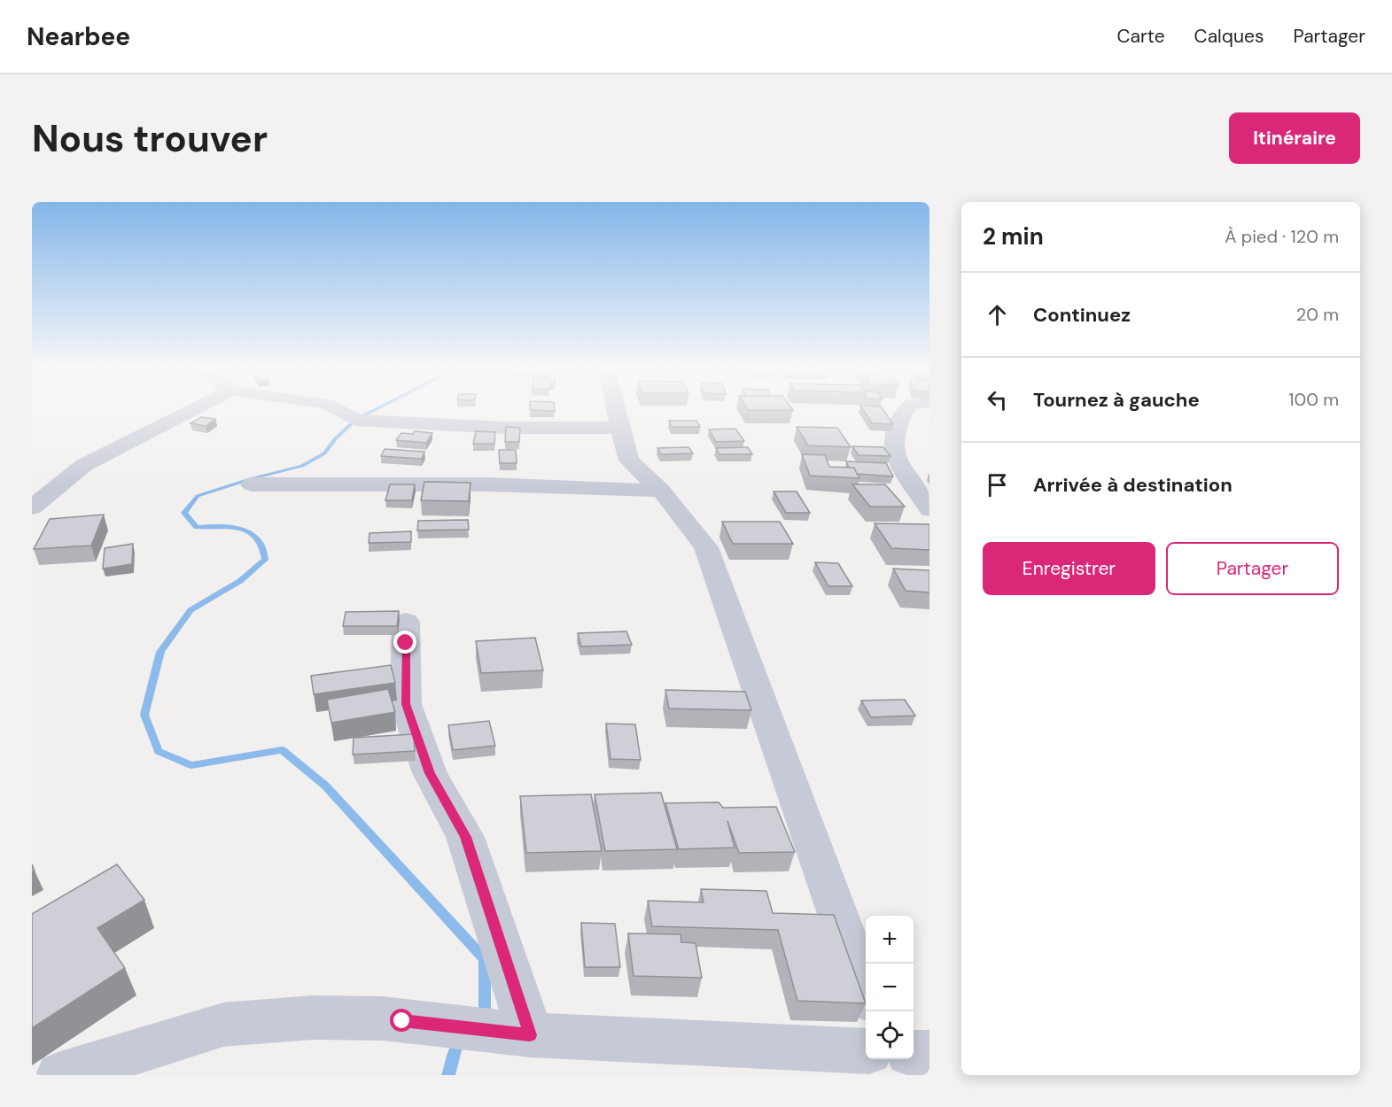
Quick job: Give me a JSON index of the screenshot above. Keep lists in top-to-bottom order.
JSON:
{
  "page": {
    "header": "Nearbee",
    "nav": ["Carte", "Calques", "Partager"],
    "buttons": [
      "Itinéraire",
      ["Enregistrer", "Partager"]
    ],
    "title": "Nous trouver",
    "heading": ["2 min", "À pied · 120 m"],
    "list": [
      ["Continuez", "20 m"],
      ["Tournez à gauche", "100 m"],
      "Arrivée à destination"
    ],
    "map_buttons": ["+", "−"]
  }
}
